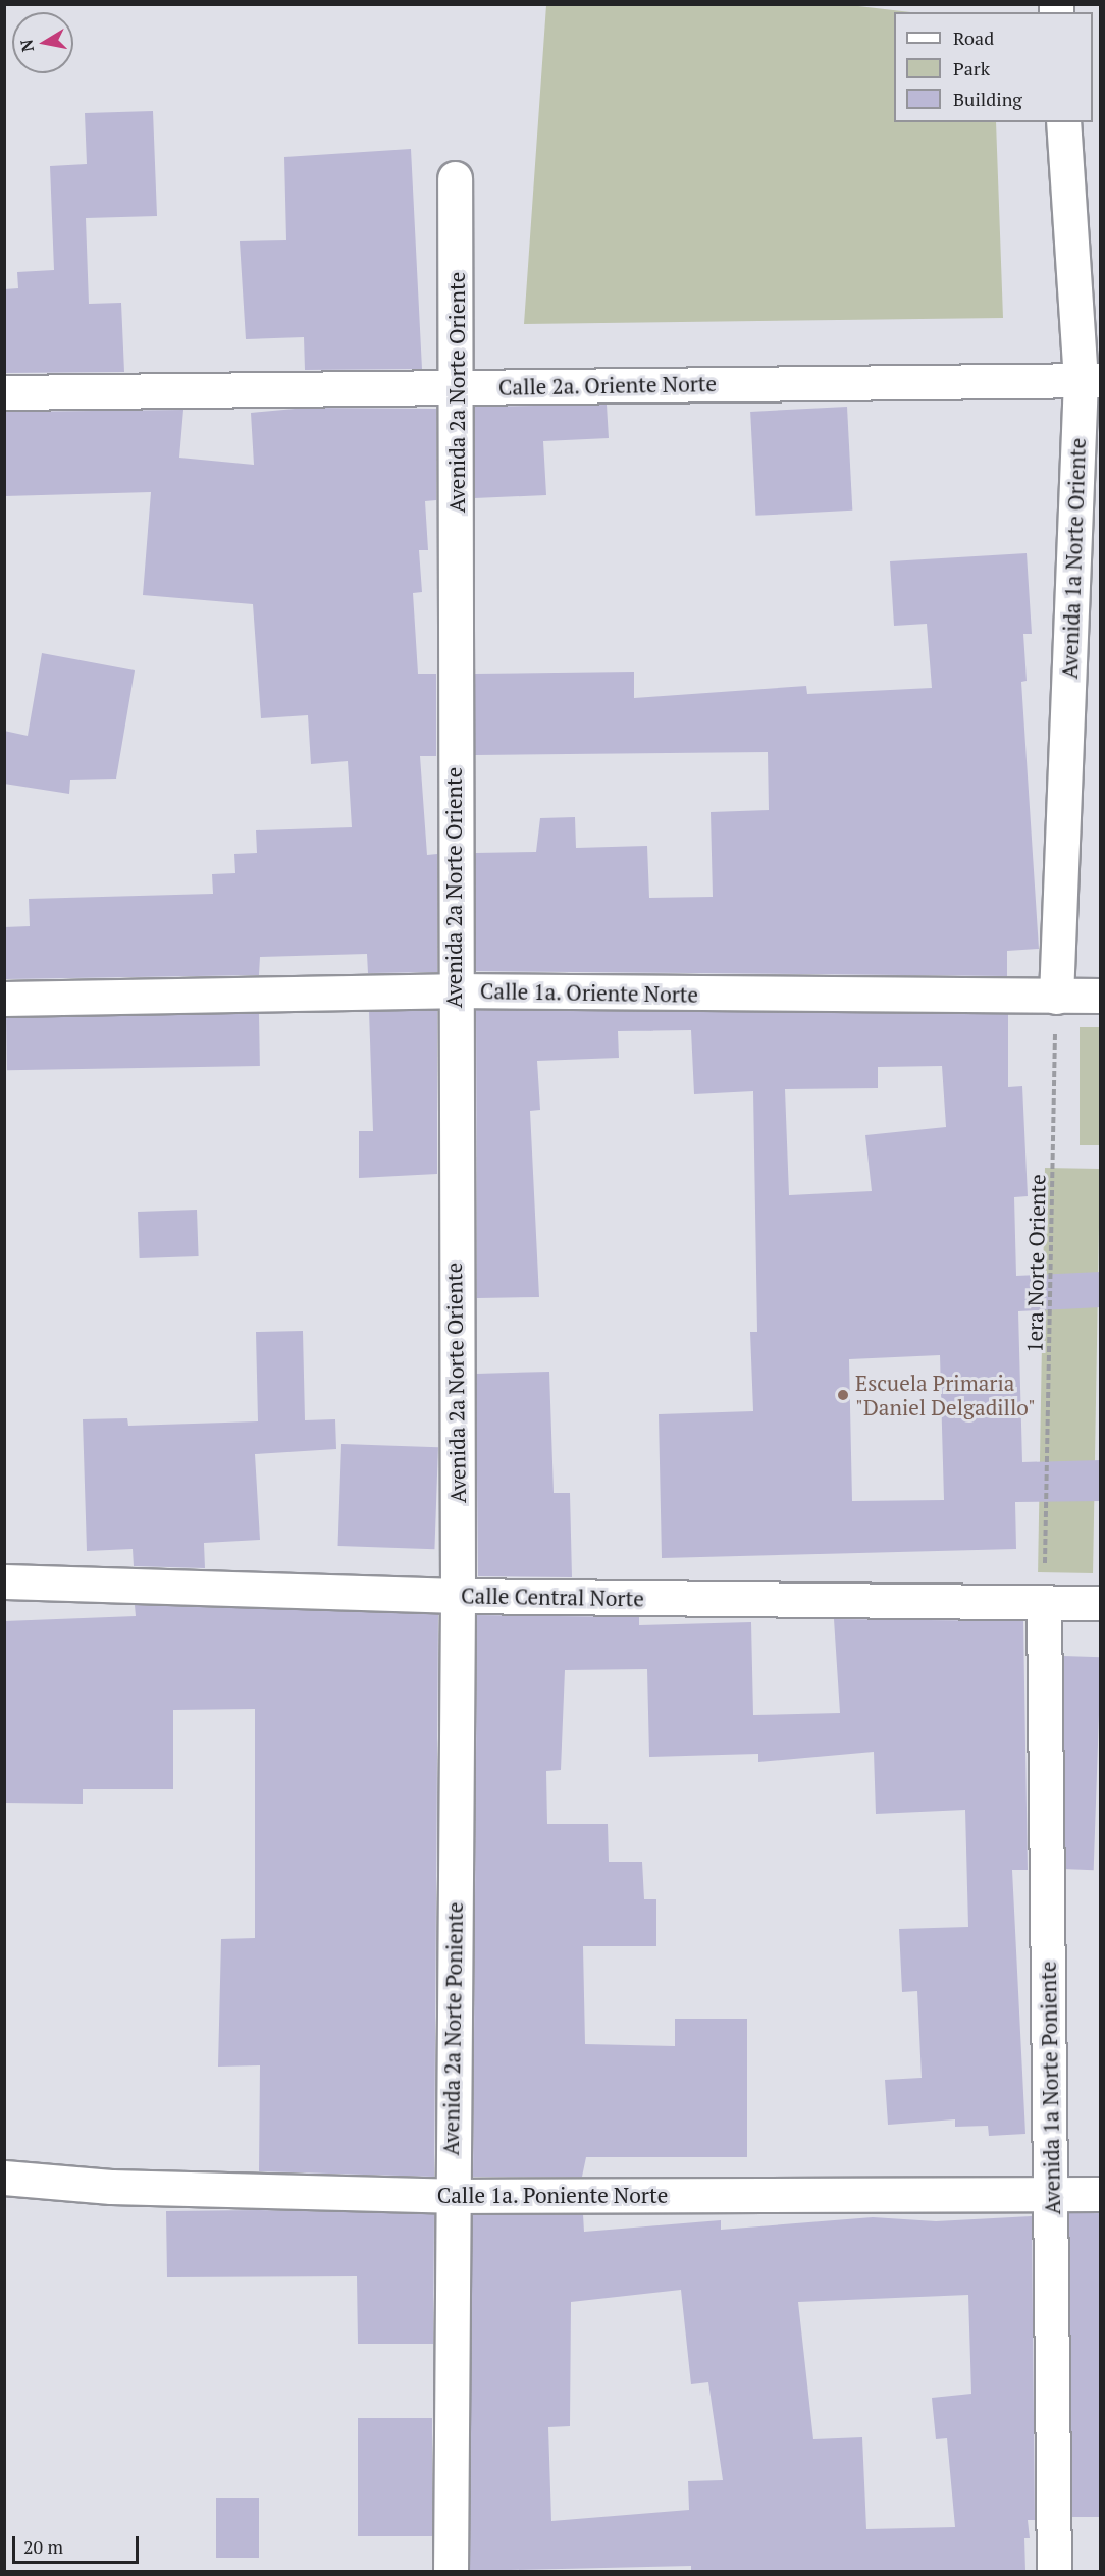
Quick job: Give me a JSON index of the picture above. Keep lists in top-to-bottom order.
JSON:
{
  "streets": {
    "street": [
      "Calle 2a. Oriente Norte",
      "Avenida 2a Norte Oriente",
      "Avenida 1a Norte Oriente",
      "Calle 1a. Oriente Norte",
      "Calle Central Norte",
      "Avenida 2a Norte Poniente",
      "Avenida 1a Norte Poniente",
      "Calle 1a. Poniente Norte"
    ],
    "path": ["1era Norte Oriente"]
  },
  "crossings": [
    ["Calle 2a. Oriente Norte", "Avenida 2a Norte Oriente"],
    ["Calle 2a. Oriente Norte", "Avenida 1a Norte Oriente"],
    ["Avenida 2a Norte Oriente", "Calle 1a. Oriente Norte"],
    ["Avenida 2a Norte Oriente", "Calle Central Norte"],
    ["Avenida 2a Norte Oriente", "Avenida 2a Norte Poniente"],
    ["Avenida 1a Norte Oriente", "Calle 1a. Oriente Norte"],
    ["Avenida 1a Norte Oriente", "1era Norte Oriente"],
    ["Calle 1a. Oriente Norte", "1era Norte Oriente"],
    ["1era Norte Oriente", "Calle Central Norte"],
    ["1era Norte Oriente", "Avenida 1a Norte Poniente"],
    ["Calle Central Norte", "Avenida 2a Norte Poniente"],
    ["Calle Central Norte", "Avenida 1a Norte Poniente"],
    ["Avenida 2a Norte Poniente", "Calle 1a. Poniente Norte"],
    ["Avenida 1a Norte Poniente", "Calle 1a. Poniente Norte"]
  ],
  "places": ["Escuela Primaria \"Daniel Delgadillo\""],
  "legend": ["Road", "Park", "Building"],
  "scale_bar": "20 m",
  "north": "left"
}
